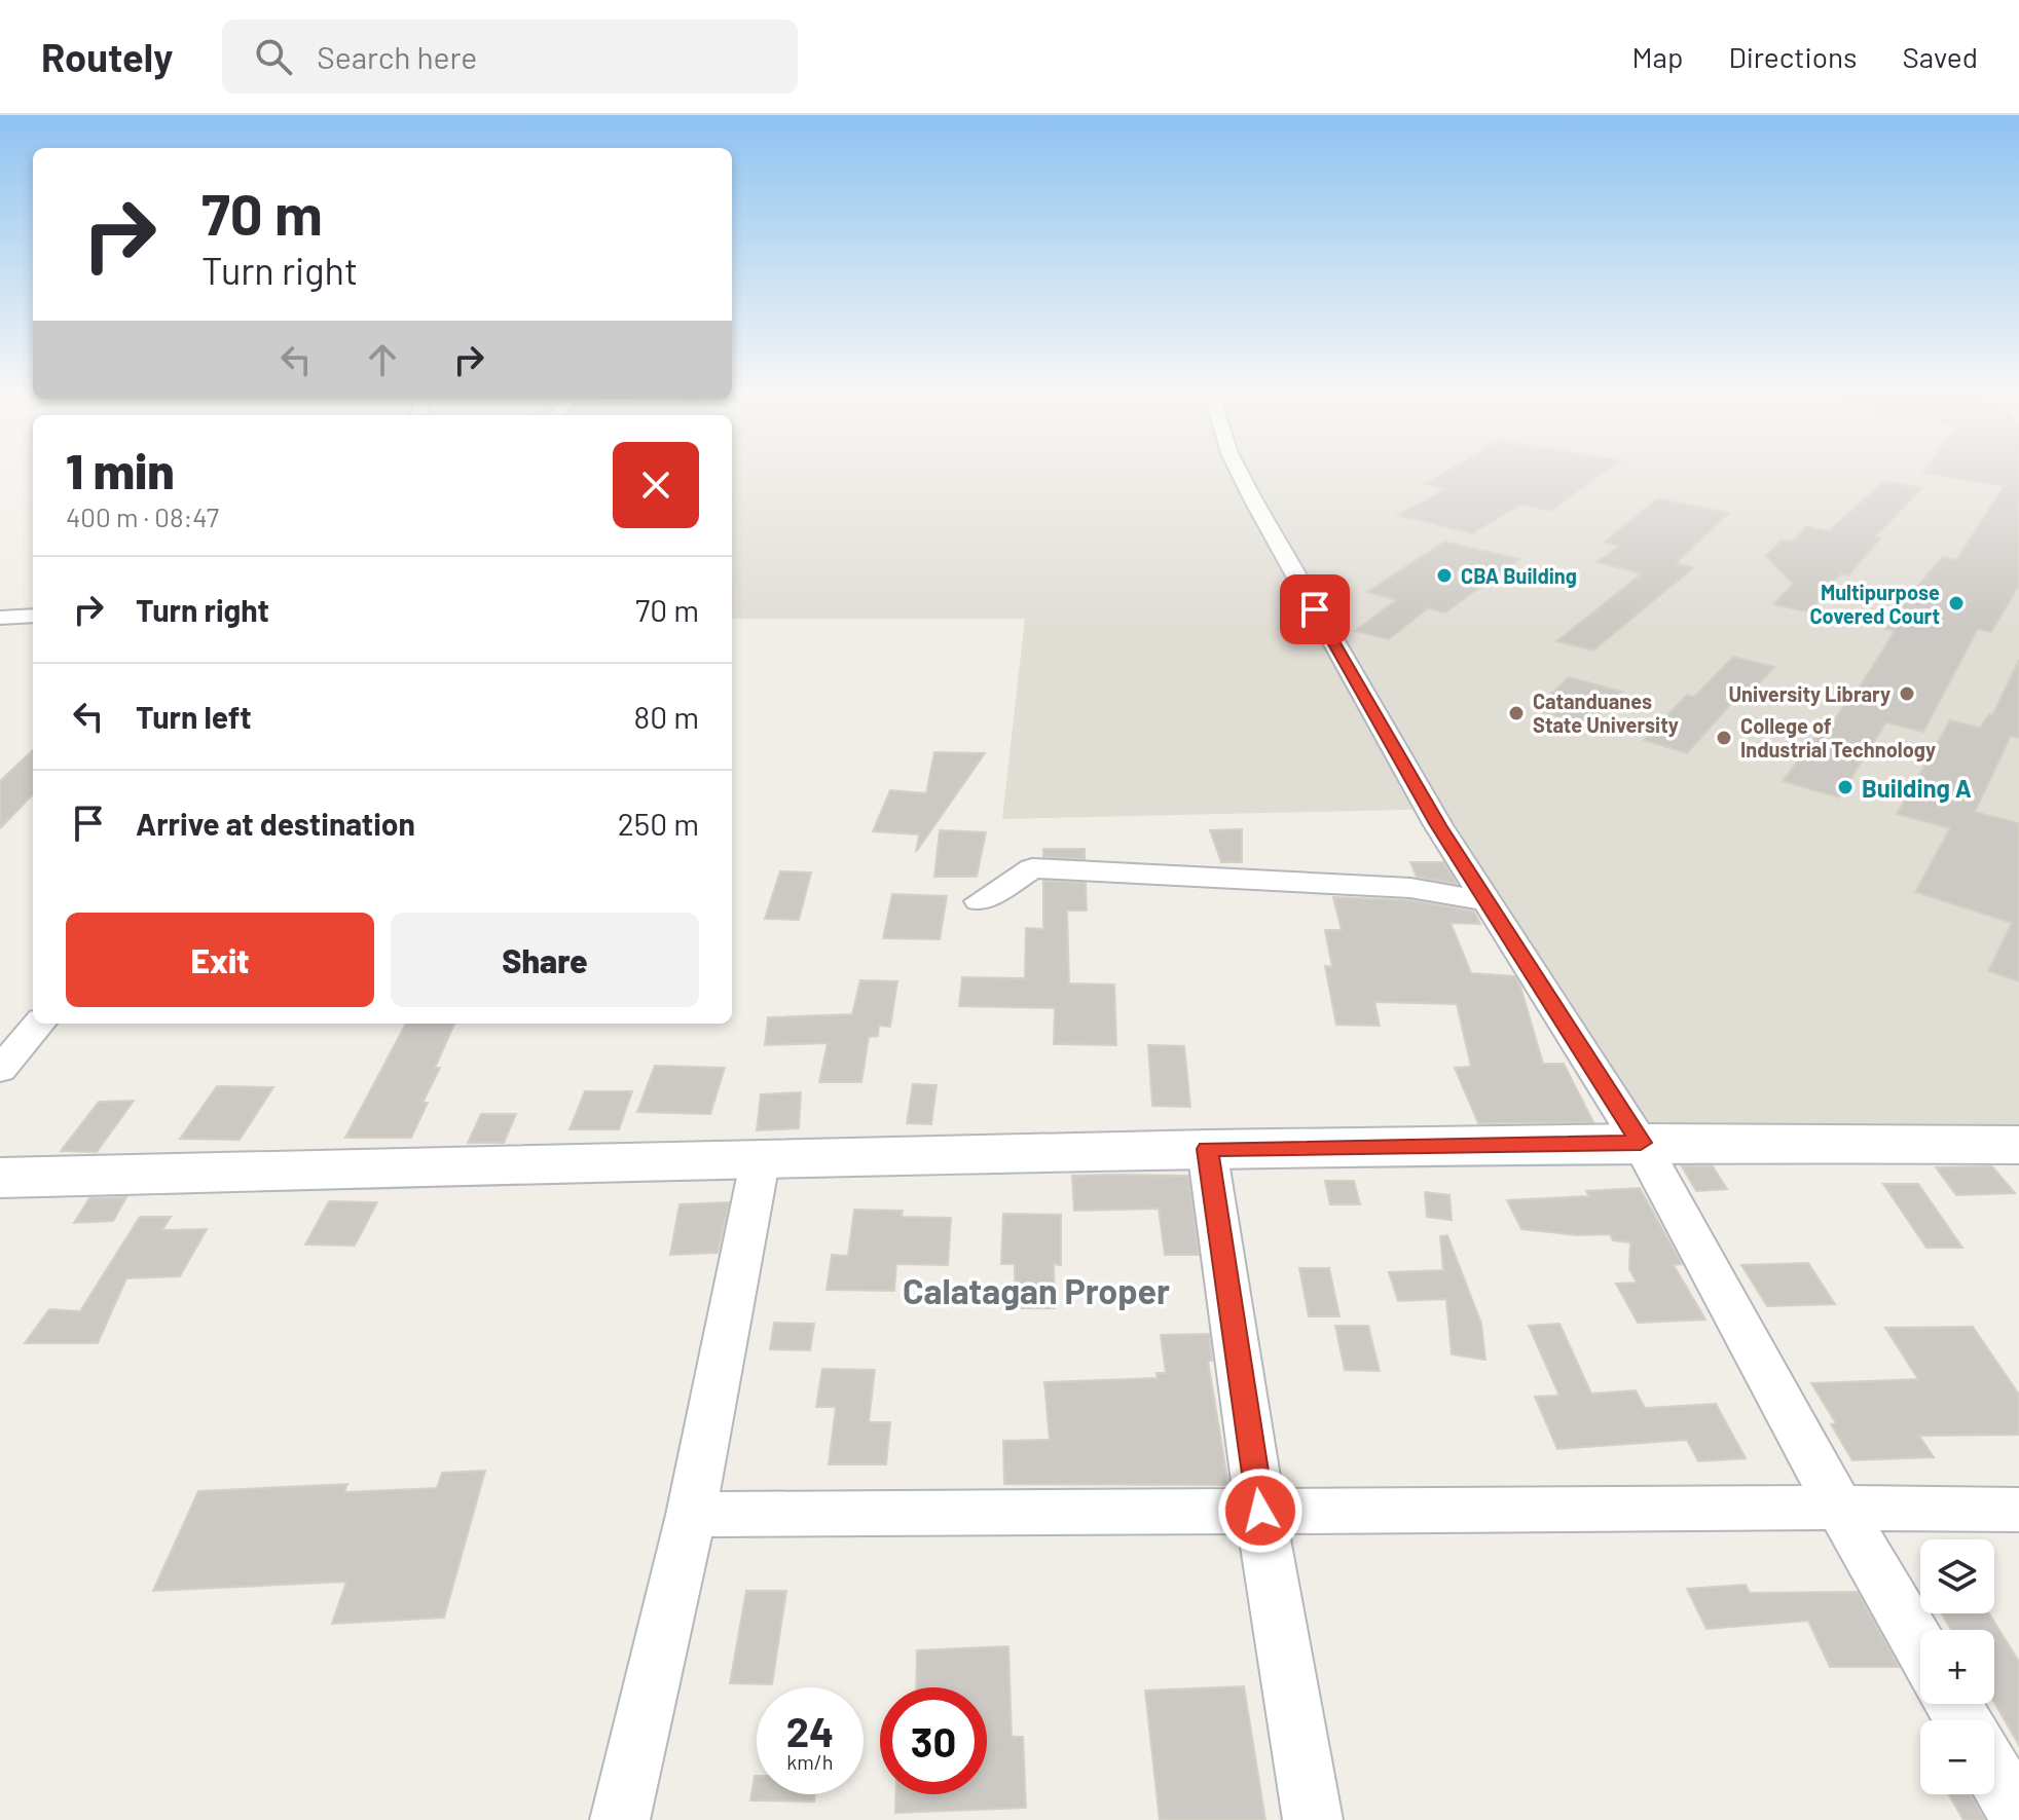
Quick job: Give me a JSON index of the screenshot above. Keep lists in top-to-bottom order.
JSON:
{
  "districts": ["Calatagan Proper"],
  "places": [
    "CBA Building",
    "Multipurpose Covered Court",
    "University Library",
    "Catanduanes State University",
    "College of Industrial Technology",
    "Building A"
  ],
  "page": {
    "header": "Routely",
    "search": "Search here",
    "nav": ["Map", "Directions", "Saved"],
    "turn": ["70 m", "Turn right"],
    "heading": ["1 min", "400 m · 08:47"],
    "list": [
      {
        "name": "Turn right",
        "value": "70 m"
      },
      {
        "name": "Turn left",
        "value": "80 m"
      },
      {
        "name": "Arrive at destination",
        "value": "250 m"
      }
    ],
    "buttons": ["Exit", "Share"],
    "map_buttons": ["+", "−"],
    "speed": "24 km/h",
    "limit": "30"
  }
}
